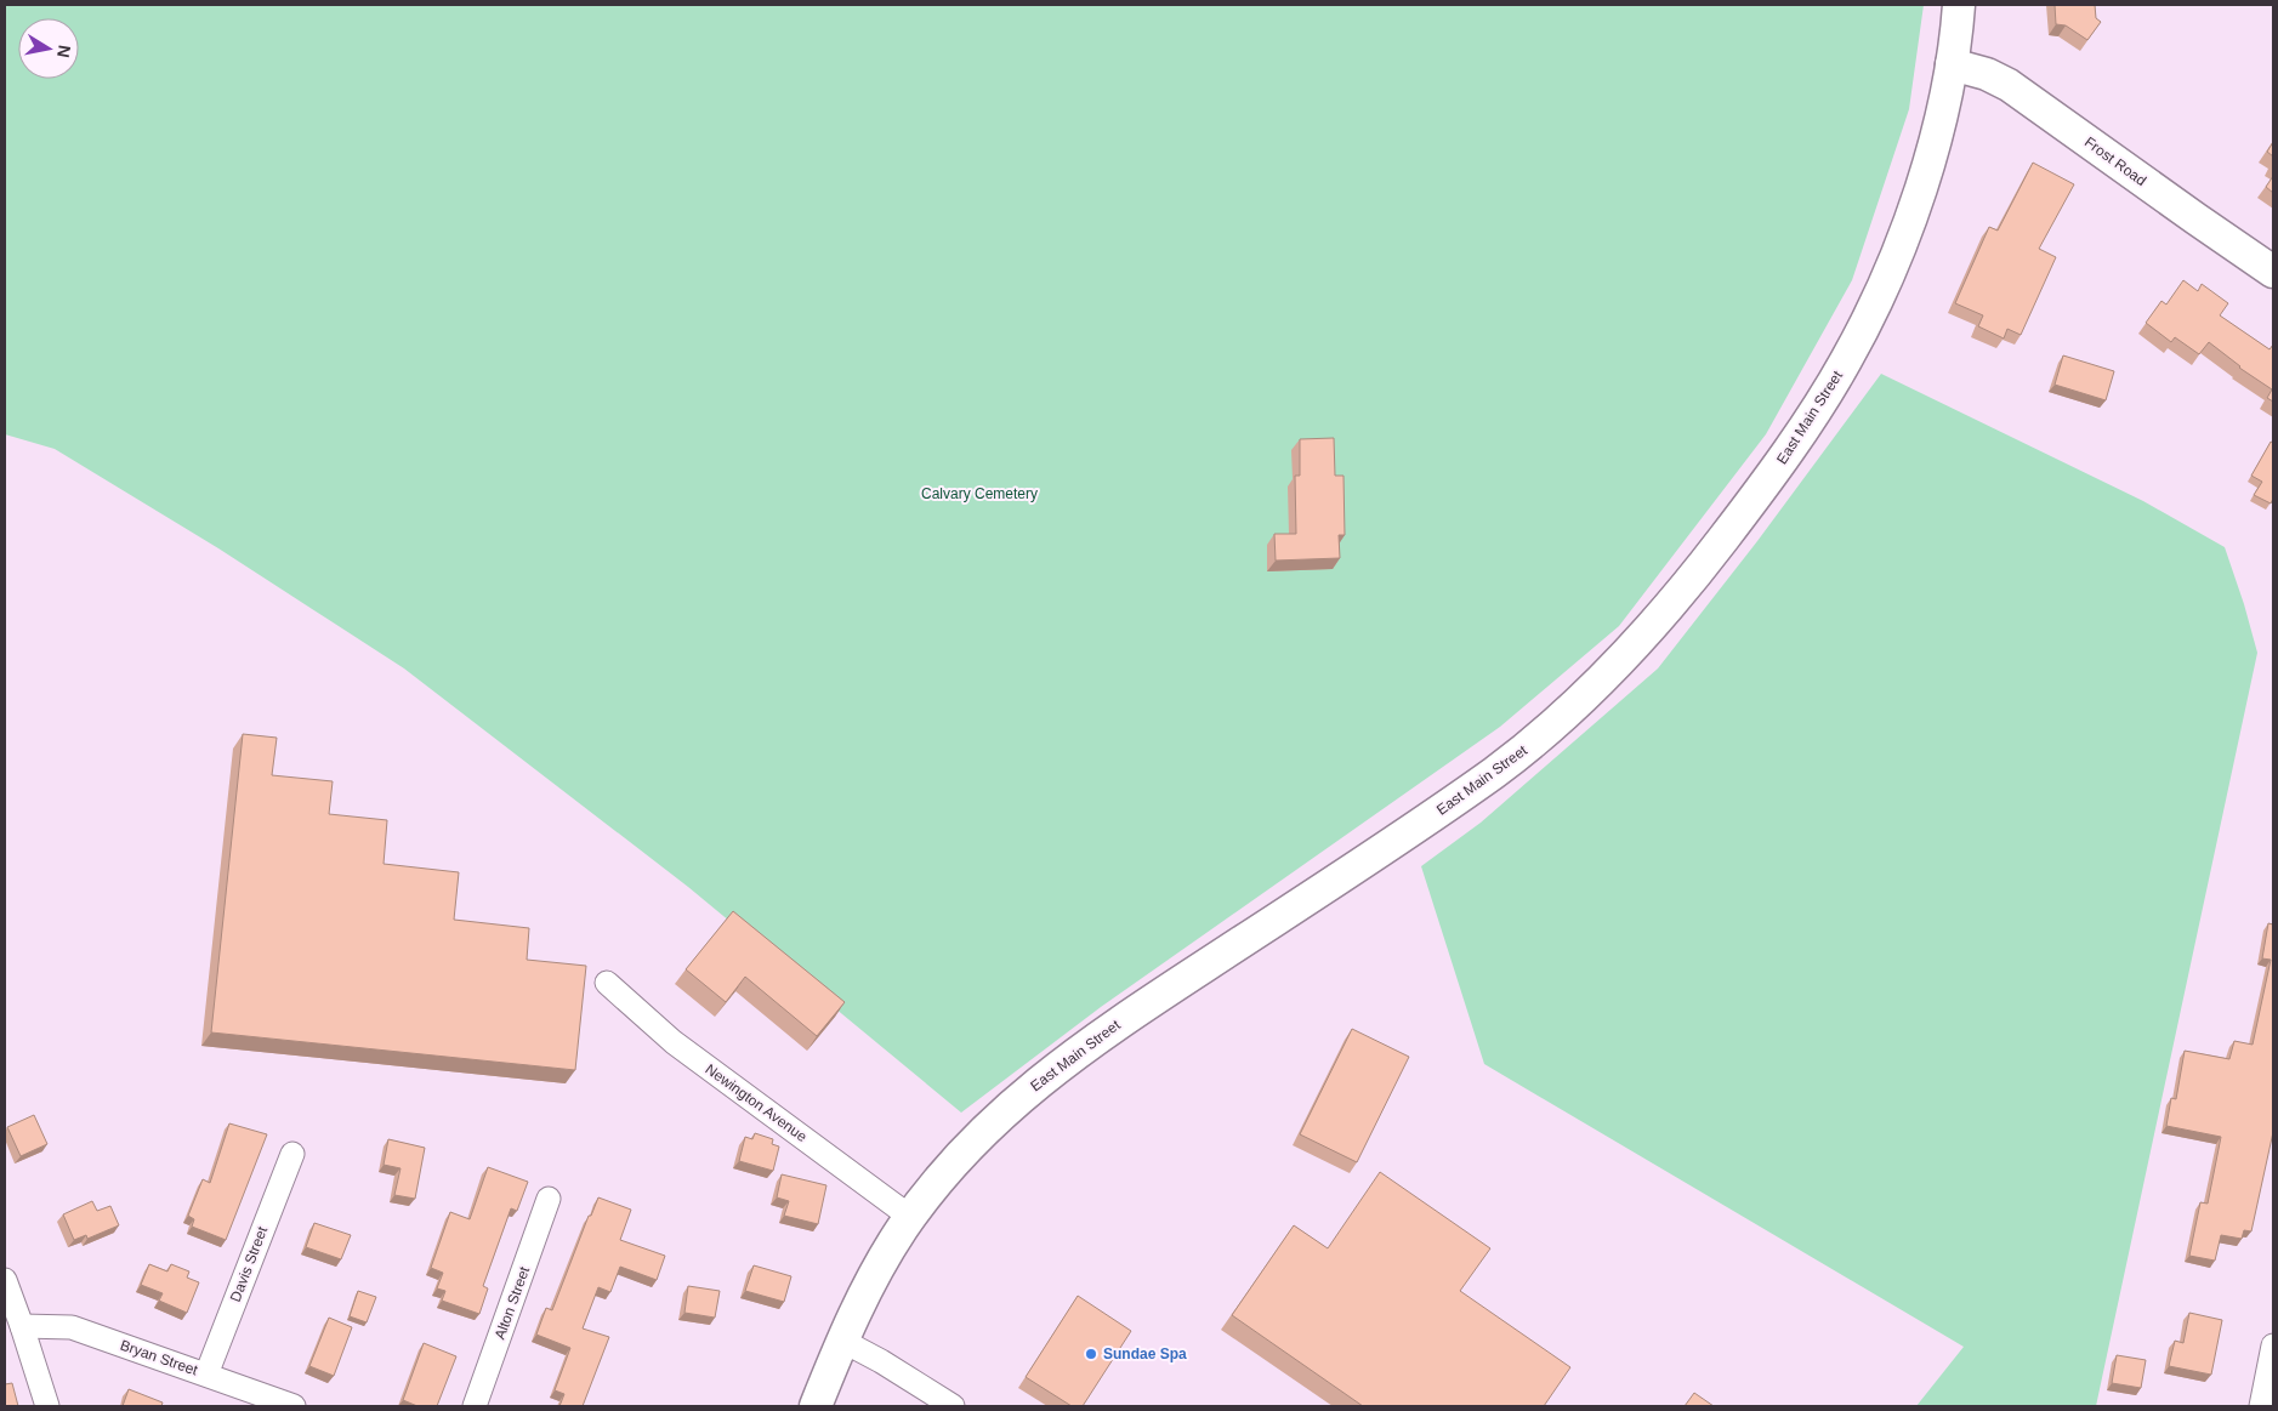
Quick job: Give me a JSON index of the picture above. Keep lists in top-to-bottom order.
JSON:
{
  "streets": {
    "main road": ["Frost Road", "East Main Street"],
    "street": [
      "Newington Avenue",
      "Davis Street",
      "Alton Street",
      "Bryan Street"
    ]
  },
  "crossings": [
    ["Frost Road", "East Main Street"],
    ["East Main Street", "Newington Avenue"],
    ["Davis Street", "Bryan Street"]
  ],
  "parks": ["Calvary Cemetery"],
  "places": ["Sundae Spa"],
  "north": "right"
}
